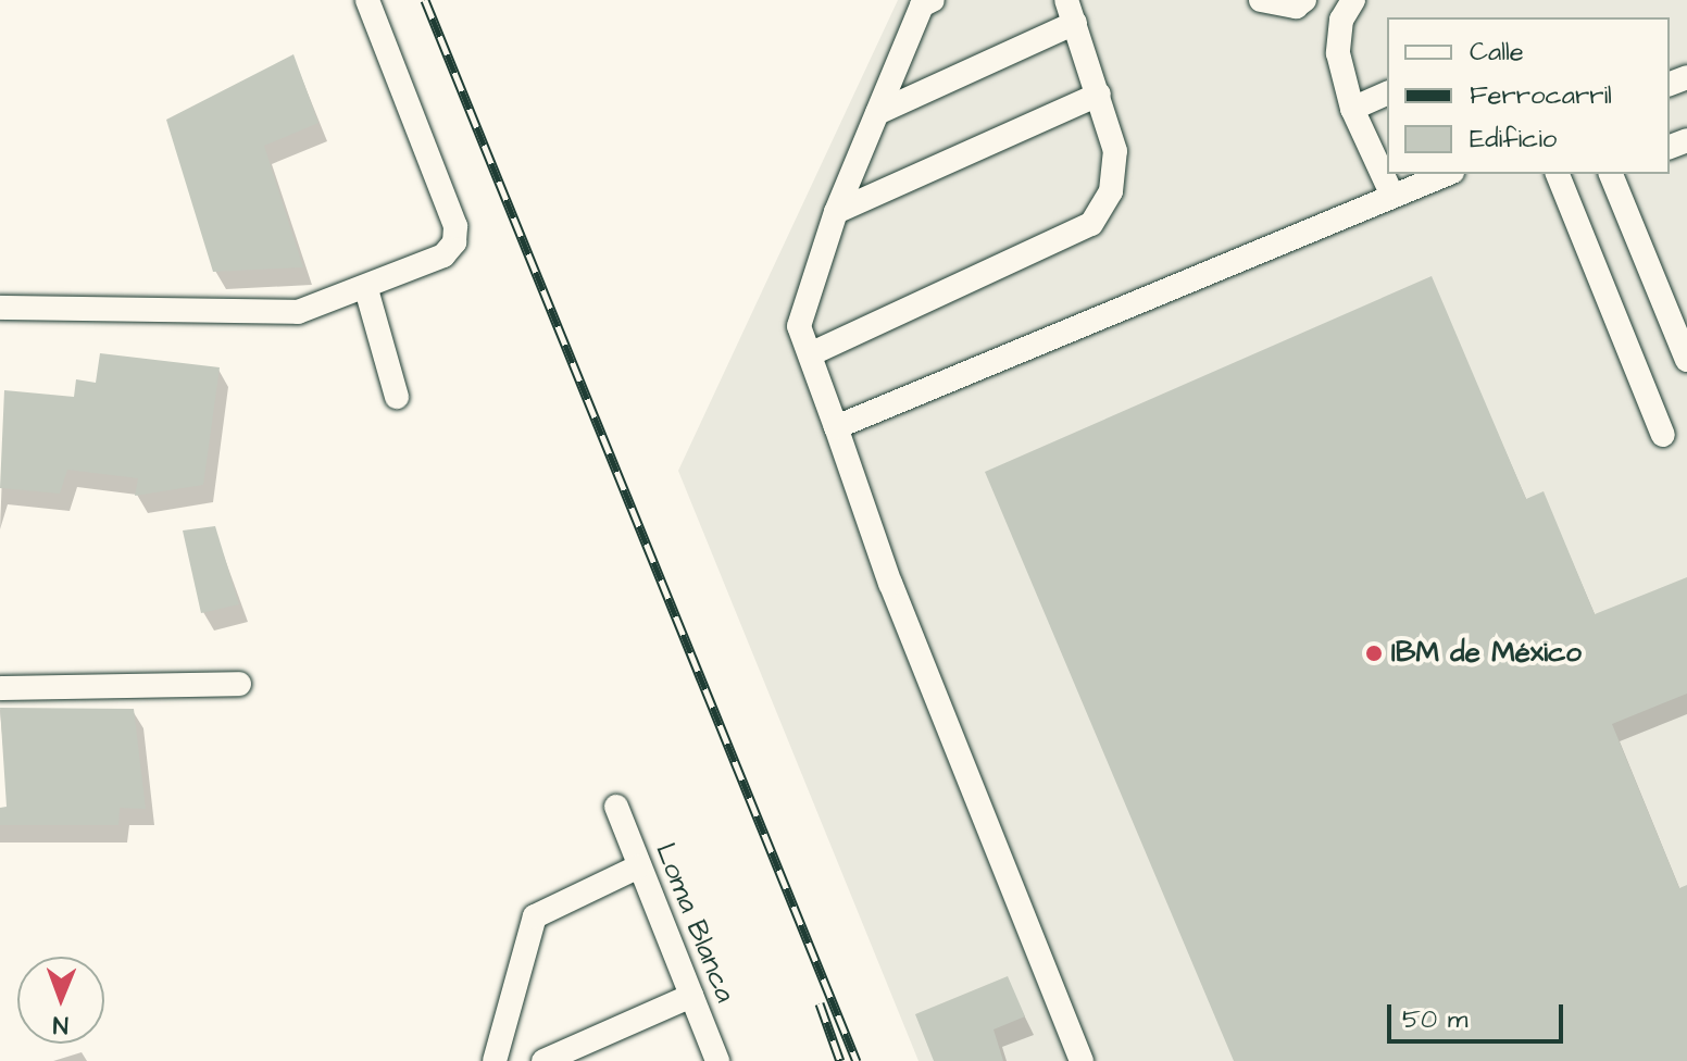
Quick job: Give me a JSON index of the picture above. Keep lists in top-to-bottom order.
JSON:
{
  "streets": {
    "street": ["Loma Blanca"]
  },
  "places": ["IBM de México"],
  "legend": ["Calle", "Ferrocarril", "Edificio"],
  "scale_bar": "50 m",
  "north": "bottom"
}
